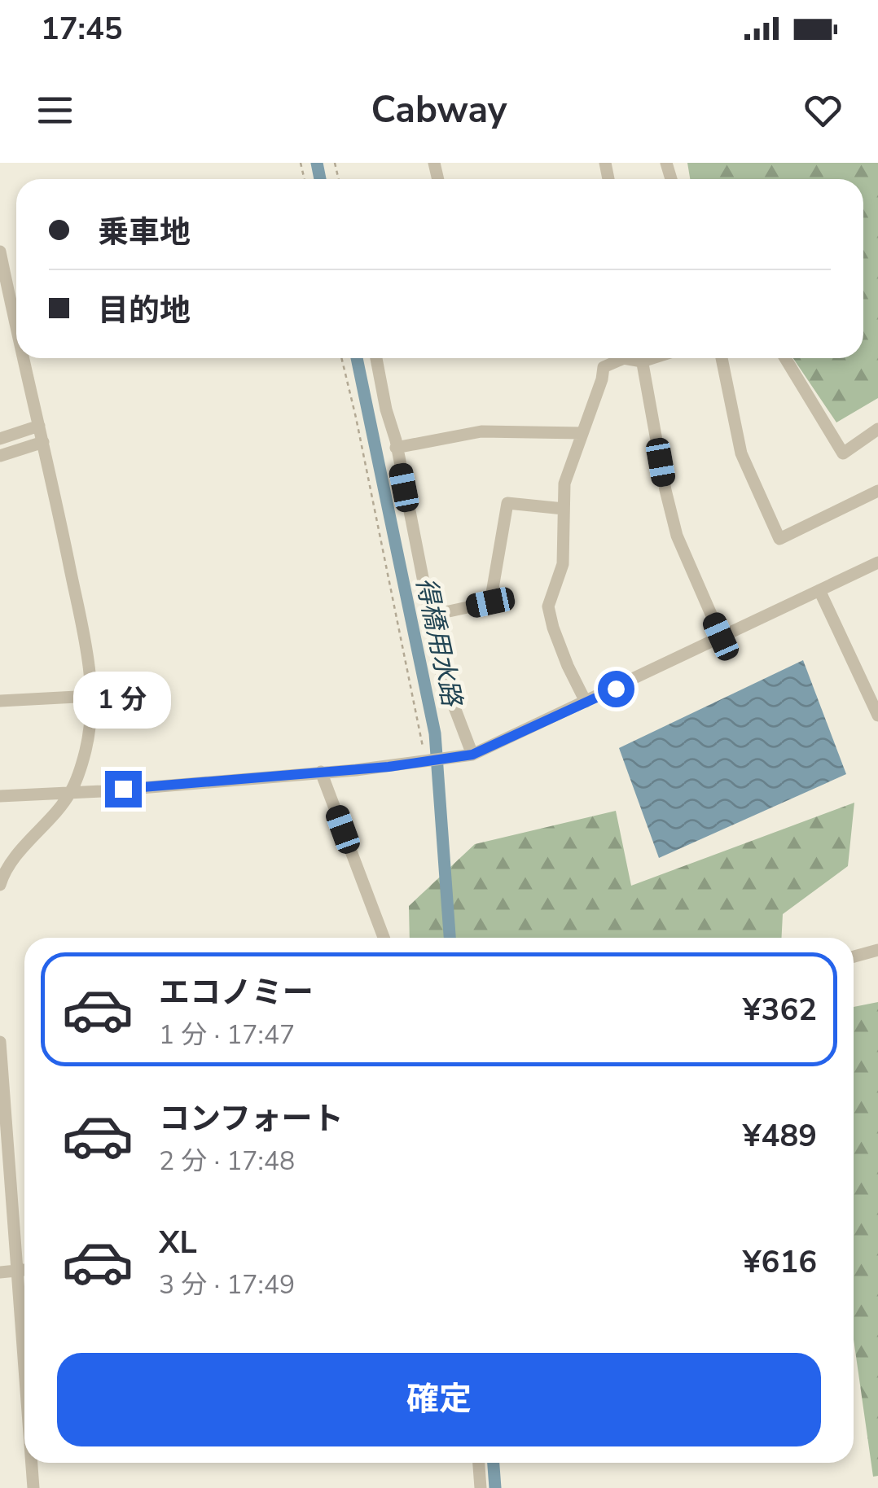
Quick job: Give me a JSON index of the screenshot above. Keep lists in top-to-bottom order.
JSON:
{
  "water": ["得橋用水路"],
  "page": {
    "status": "17:45",
    "header": "Cabway",
    "banner": ["乗車地", "目的地"],
    "bubble": "1 分",
    "list": [
      {
        "name": "エコノミー",
        "note": "1 分 · 17:47",
        "value": "¥362"
      },
      {
        "name": "コンフォート",
        "note": "2 分 · 17:48",
        "value": "¥489"
      },
      {
        "name": "XL",
        "note": "3 分 · 17:49",
        "value": "¥616"
      }
    ],
    "buttons": "確定"
  }
}
